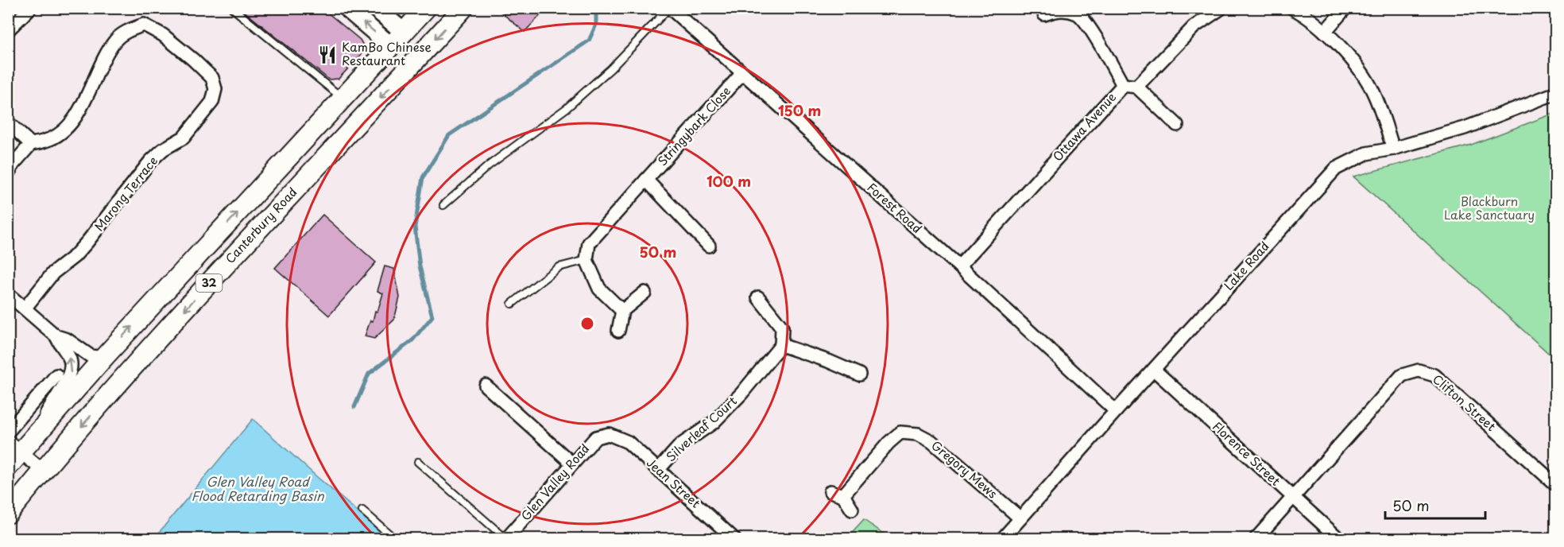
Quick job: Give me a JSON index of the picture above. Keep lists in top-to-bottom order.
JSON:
{
  "streets": {
    "main road": ["Canterbury Road", "32"],
    "street": [
      "Stringybark Close",
      "Ottawa Avenue",
      "Marong Terrace",
      "Forest Road",
      "Lake Road",
      "Clifton Street",
      "Silverleaf Court",
      "Florence Street",
      "Gregory Mews",
      "Glen Valley Road",
      "Jean Street"
    ]
  },
  "crossings": [
    ["Stringybark Close", "Forest Road"],
    ["Ottawa Avenue", "Forest Road"],
    ["Forest Road", "Lake Road"],
    ["Lake Road", "Florence Street"],
    ["Lake Road", "Gregory Mews"],
    ["Clifton Street", "Florence Street"],
    ["Silverleaf Court", "Jean Street"],
    ["Glen Valley Road", "Jean Street"]
  ],
  "water": ["Glen Valley Road Flood Retarding Basin"],
  "parks": ["Blackburn Lake Sanctuary"],
  "places": {
    "restaurant": ["KamBo Chinese Restaurant"]
  },
  "scale_bar": "50 m",
  "rings": ["150 m", "100 m", "50 m"]
}
